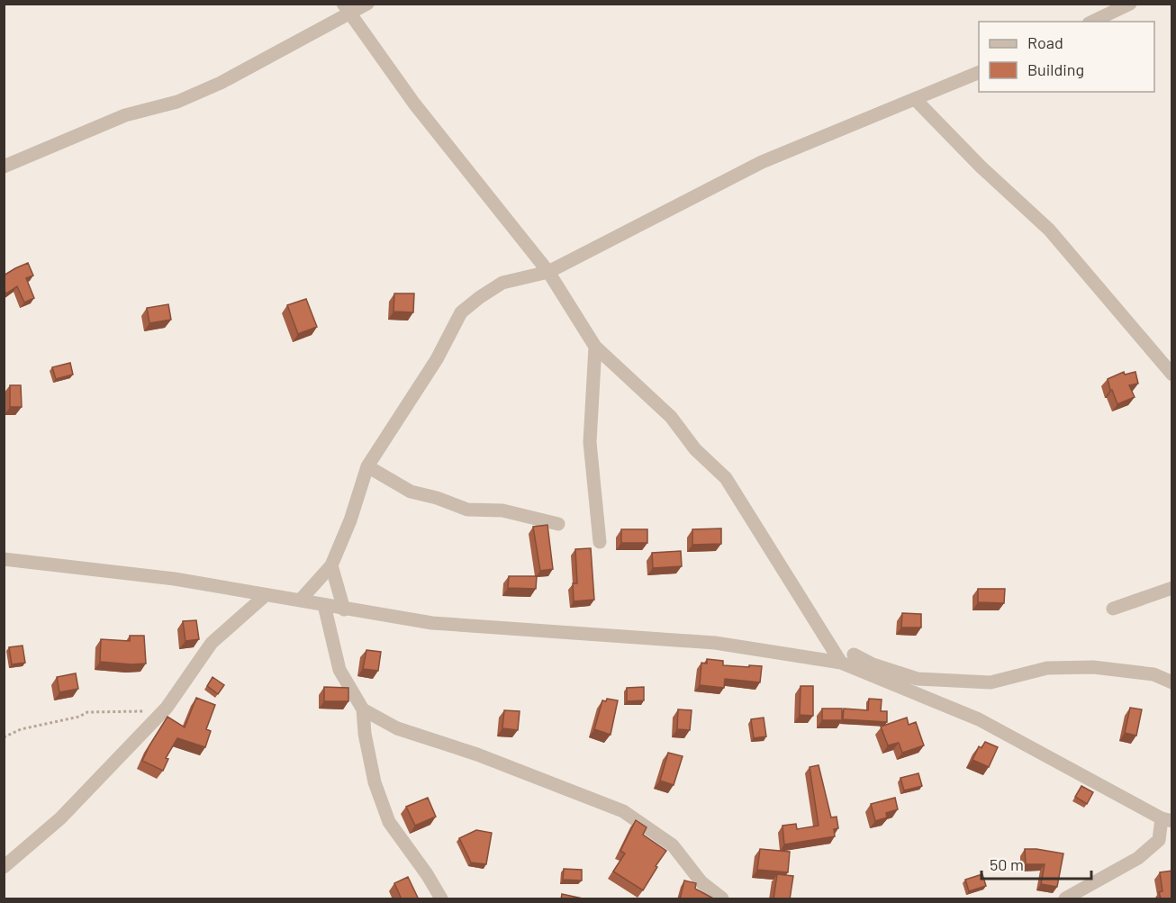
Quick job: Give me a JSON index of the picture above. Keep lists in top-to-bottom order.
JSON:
{
  "legend": ["Road", "Building"],
  "scale_bar": "50 m"
}
